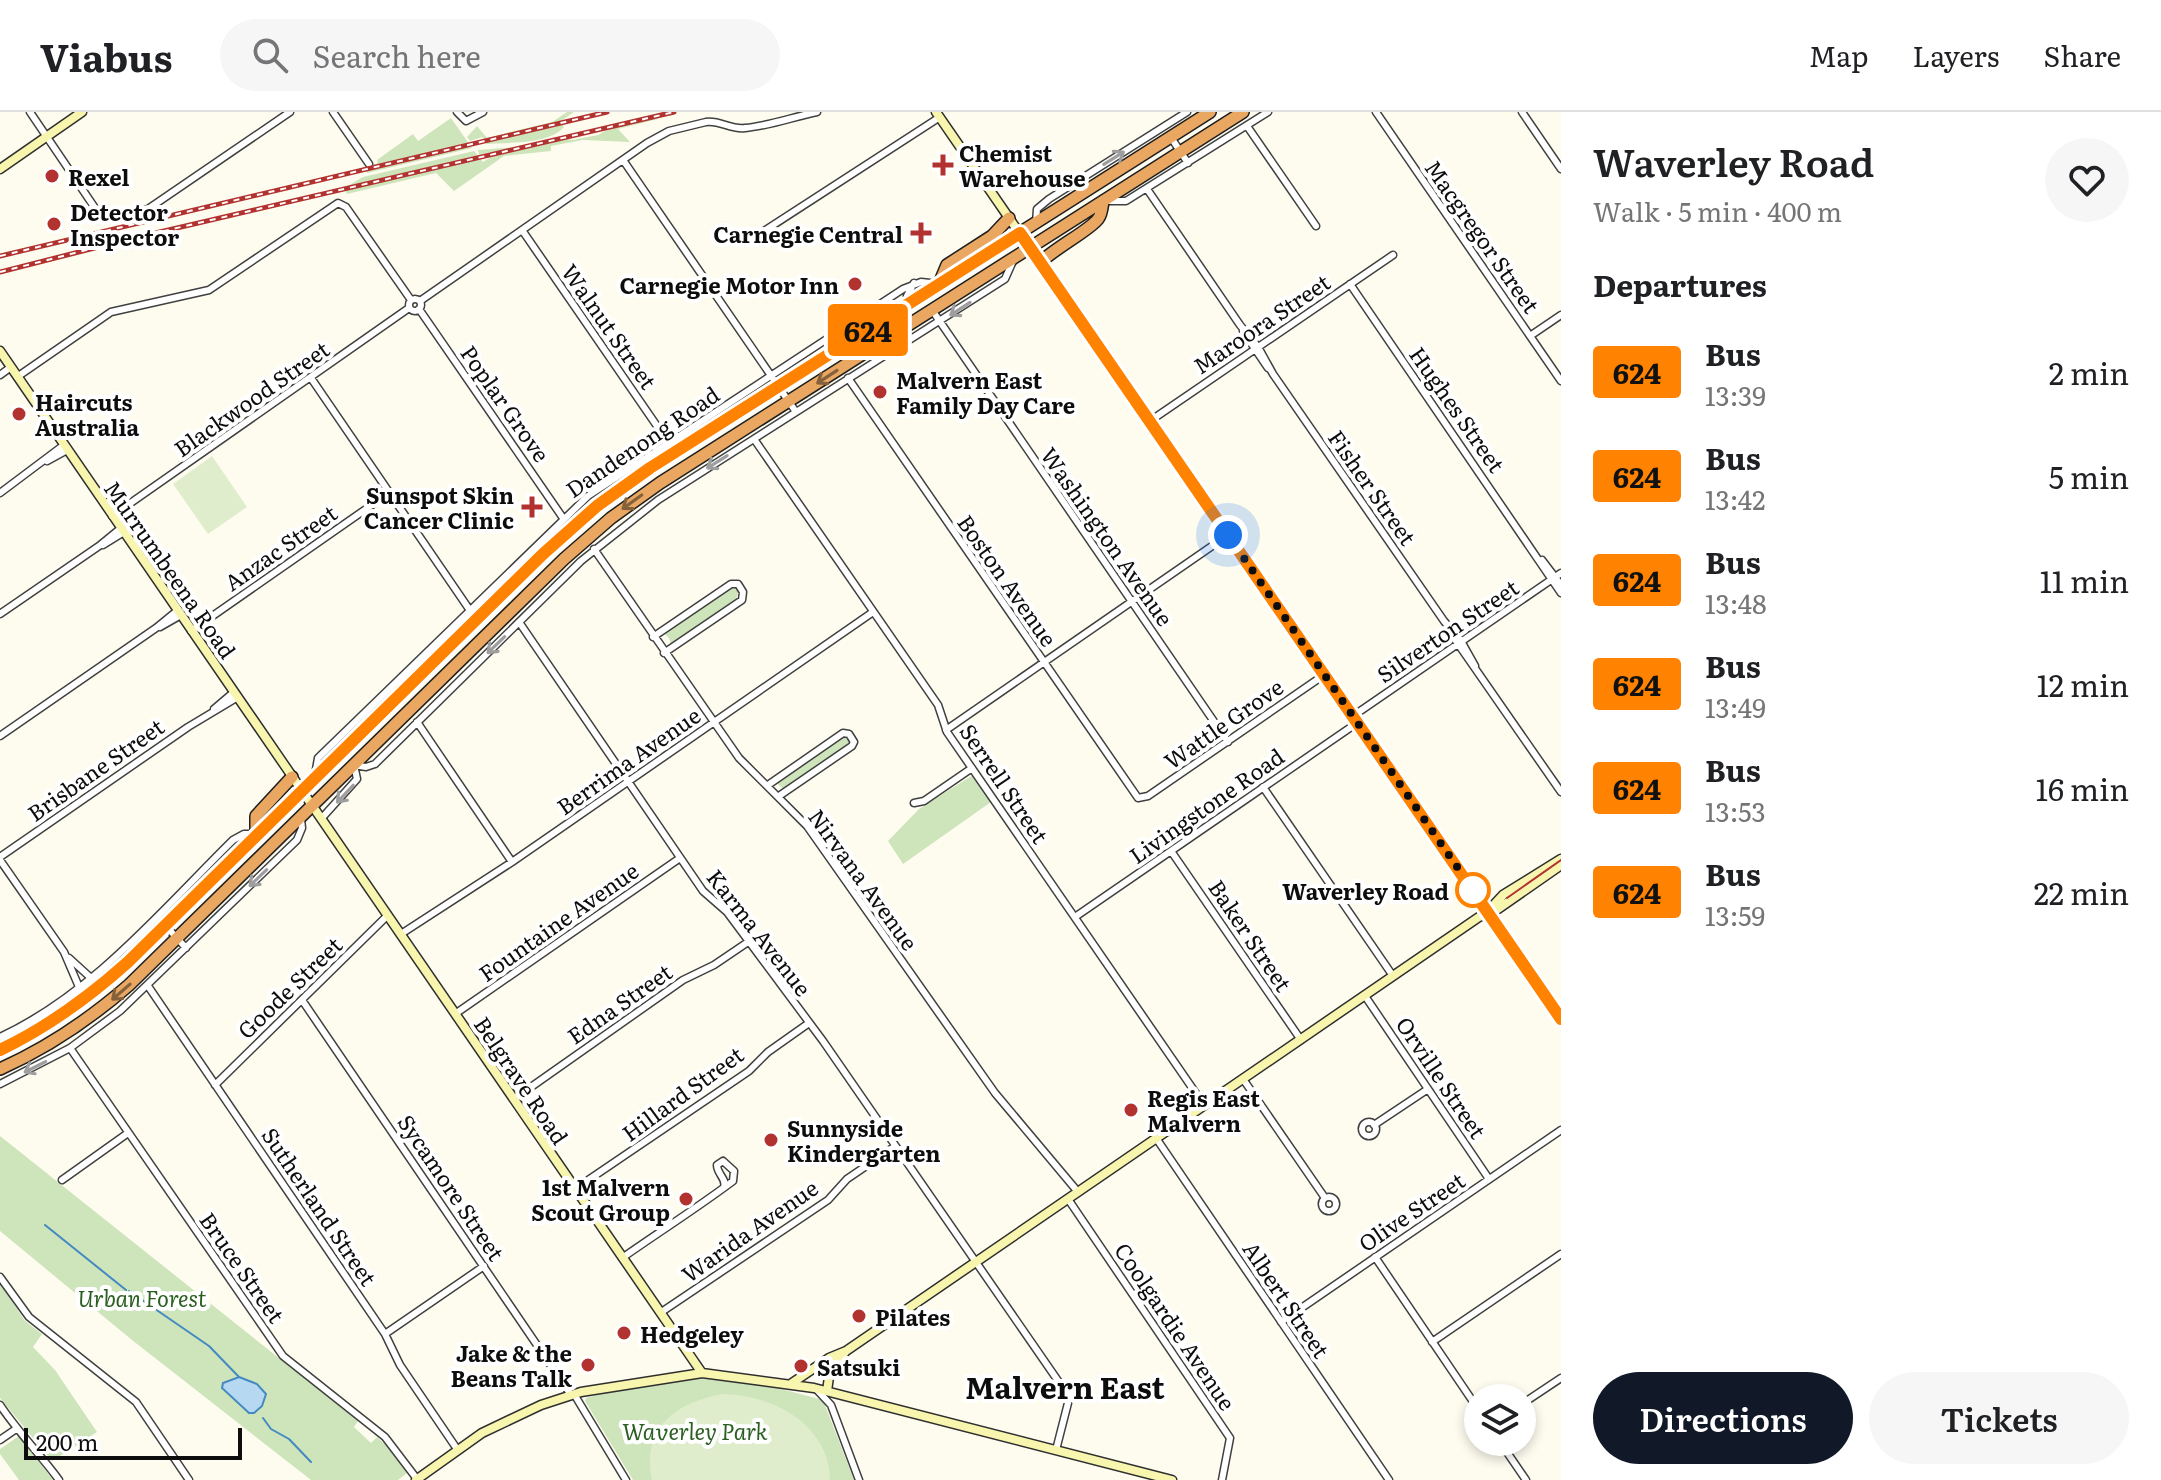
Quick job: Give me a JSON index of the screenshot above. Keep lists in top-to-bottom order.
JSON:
{
  "streets": {
    "main road": ["Murrumbeena Road", "Belgrave Road"],
    "street": [
      "Macgregor Street",
      "Maroora Street",
      "Walnut Street",
      "Blackwood Street",
      "Poplar Grove",
      "Hughes Street",
      "Dandenong Road",
      "Fisher Street",
      "Washington Avenue",
      "Anzac Street",
      "Boston Avenue",
      "Silverton Street",
      "Wattle Grove",
      "Berrima Avenue",
      "Brisbane Street",
      "Serrell Street",
      "Livingstone Road",
      "Nirvana Avenue",
      "Fountaine Avenue",
      "Karma Avenue",
      "Baker Street",
      "Goode Street",
      "Edna Street",
      "Orville Street",
      "Hillard Street",
      "Sycamore Street",
      "Sutherland Street",
      "Olive Street",
      "Warida Avenue",
      "Bruce Street",
      "Albert Street",
      "Coolgardie Avenue"
    ]
  },
  "crossings": [
    ["Maroora Street", "Hughes Street"],
    ["Maroora Street", "Fisher Street"],
    ["Walnut Street", "Dandenong Road"],
    ["Blackwood Street", "Murrumbeena Road"],
    ["Poplar Grove", "Dandenong Road"],
    ["Hughes Street", "Silverton Street"],
    ["Fisher Street", "Silverton Street"],
    ["Washington Avenue", "Wattle Grove"],
    ["Anzac Street", "Murrumbeena Road"],
    ["Murrumbeena Road", "Brisbane Street"],
    ["Murrumbeena Road", "Belgrave Road"],
    ["Boston Avenue", "Wattle Grove"],
    ["Silverton Street", "Livingstone Road"],
    ["Berrima Avenue", "Serrell Street"],
    ["Berrima Avenue", "Nirvana Avenue"],
    ["Berrima Avenue", "Karma Avenue"],
    ["Berrima Avenue", "Belgrave Road"],
    ["Serrell Street", "Livingstone Road"],
    ["Livingstone Road", "Baker Street"],
    ["Fountaine Avenue", "Karma Avenue"],
    ["Fountaine Avenue", "Belgrave Road"],
    ["Karma Avenue", "Edna Street"],
    ["Karma Avenue", "Hillard Street"],
    ["Karma Avenue", "Warida Avenue"],
    ["Goode Street", "Belgrave Road"],
    ["Goode Street", "Sycamore Street"],
    ["Goode Street", "Sutherland Street"],
    ["Edna Street", "Belgrave Road"],
    ["Orville Street", "Olive Street"],
    ["Belgrave Road", "Hillard Street"],
    ["Belgrave Road", "Warida Avenue"],
    ["Olive Street", "Albert Street"]
  ],
  "districts": ["Malvern East"],
  "parks": ["Urban Forest", "Waverley Park"],
  "places": {
    "health": ["Chemist Warehouse", "Carnegie Central", "Sunspot Skin Cancer Clinic"],
    "other": [
      "Rexel",
      "Detector Inspector",
      "Carnegie Motor Inn",
      "Malvern East Family Day Care",
      "Haircuts Australia",
      "Waverley Road",
      "Regis East Malvern",
      "Sunnyside Kindergarten",
      "1st Malvern Scout Group",
      "Pilates",
      "Hedgeley",
      "Jake & the Beans Talk",
      "Satsuki"
    ]
  },
  "lines": ["bus line 624"],
  "scale_bar": "200 m",
  "page": {
    "header": "Viabus",
    "search": "Search here",
    "nav": ["Map", "Layers", "Share"],
    "on_map": "624",
    "heading": [
      ["Waverley Road", "Walk · 5 min · 400 m"],
      "Departures"
    ],
    "list": [
      {
        "mark": "624",
        "name": "Bus",
        "note": "13:39",
        "value": "2 min"
      },
      {
        "mark": "624",
        "name": "Bus",
        "note": "13:42",
        "value": "5 min"
      },
      {
        "mark": "624",
        "name": "Bus",
        "note": "13:48",
        "value": "11 min"
      },
      {
        "mark": "624",
        "name": "Bus",
        "note": "13:49",
        "value": "12 min"
      },
      {
        "mark": "624",
        "name": "Bus",
        "note": "13:53",
        "value": "16 min"
      },
      {
        "mark": "624",
        "name": "Bus",
        "note": "13:59",
        "value": "22 min"
      }
    ],
    "buttons": ["Directions", "Tickets"],
    "scale": "200 m"
  }
}
